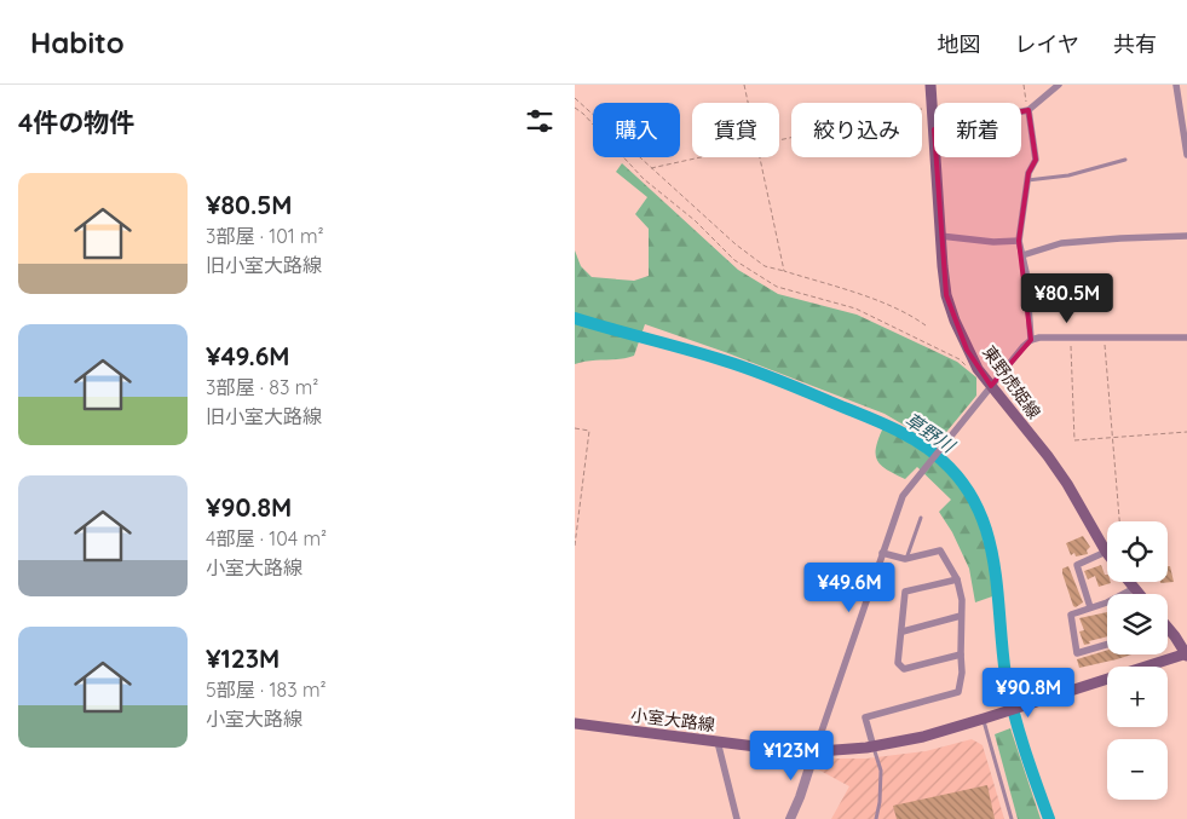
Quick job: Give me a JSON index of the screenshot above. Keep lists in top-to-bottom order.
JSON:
{
  "streets": {
    "main road": ["東野虎姫線", "小室大路線"]
  },
  "water": ["草野川"],
  "page": {
    "header": "Habito",
    "nav": ["地図", "レイヤ", "共有"],
    "heading": "4件の物件",
    "chip": [
      "購入",
      "賃貸",
      "絞り込み",
      "新着"
    ],
    "list": [
      {
        "name": "¥80.5M",
        "note": "3部屋 · 101 m² · 旧小室大路線"
      },
      {
        "name": "¥49.6M",
        "note": "3部屋 · 83 m² · 旧小室大路線"
      },
      {
        "name": "¥90.8M",
        "note": "4部屋 · 104 m² · 小室大路線"
      },
      {
        "name": "¥123M",
        "note": "5部屋 · 183 m² · 小室大路線"
      }
    ],
    "price": [
      "¥80.5M",
      "¥49.6M",
      "¥90.8M",
      "¥123M"
    ],
    "map_buttons": ["+", "−"]
  }
}
